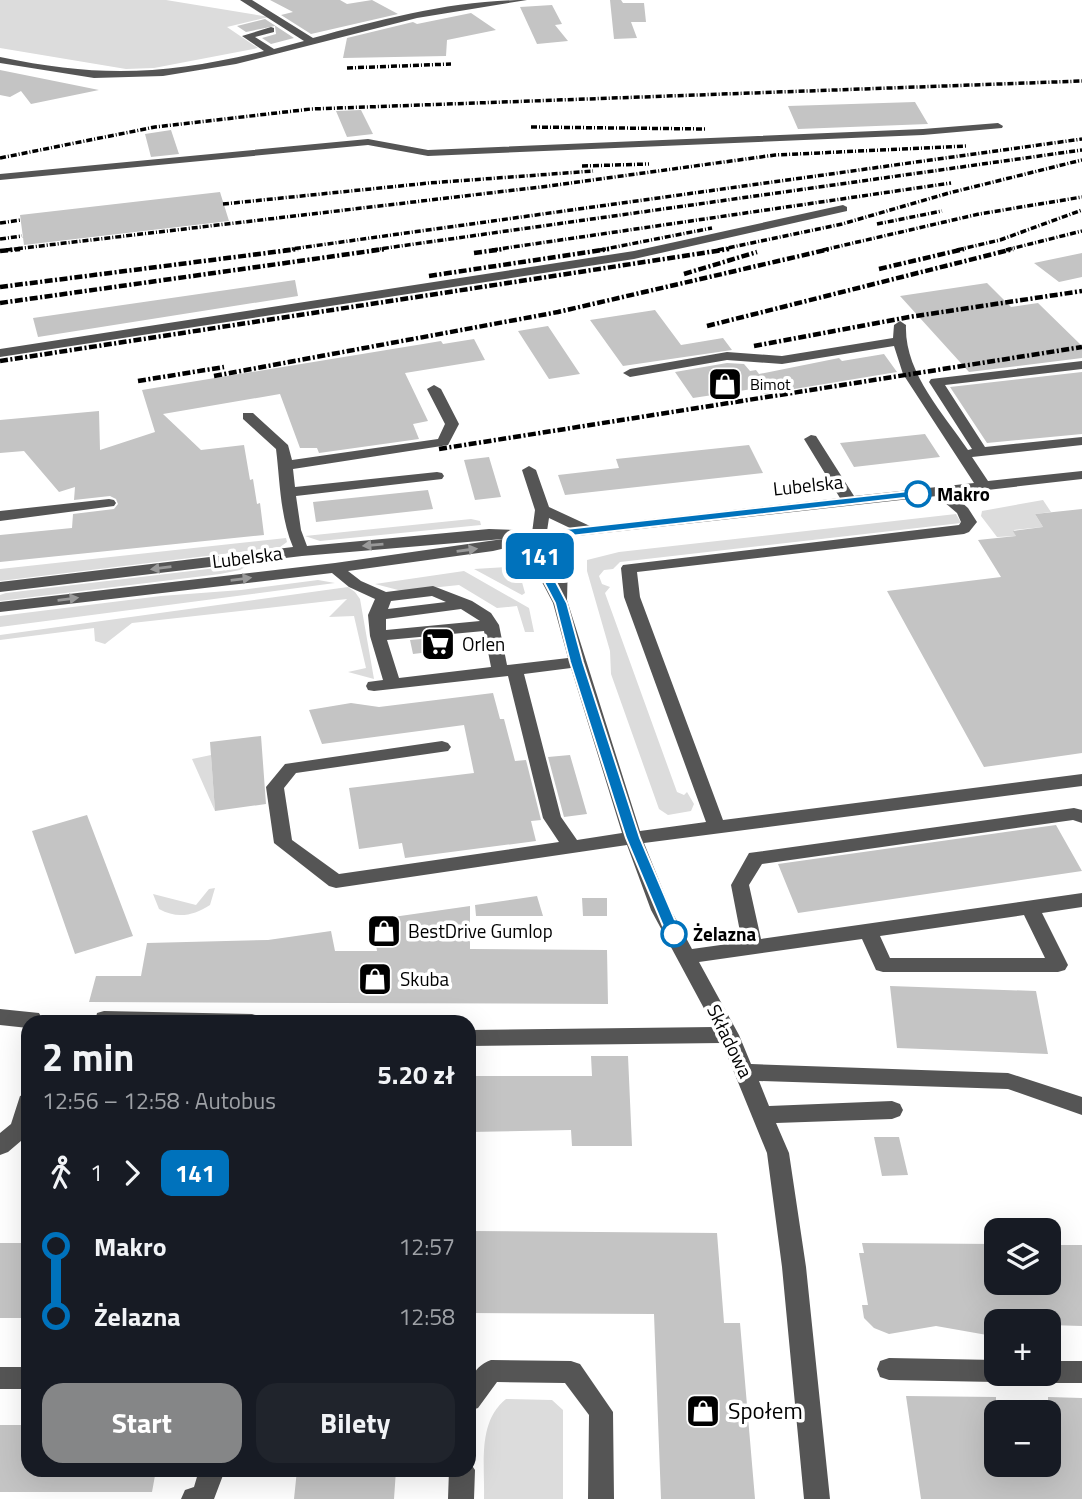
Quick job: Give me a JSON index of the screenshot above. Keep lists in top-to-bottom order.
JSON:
{
  "streets": {
    "street": ["Lubelska", "Składowa"]
  },
  "crossings": [
    ["Lubelska", "Składowa"]
  ],
  "places": {
    "shop": [
      "Bimot",
      "BestDrive Gumlop",
      "Skuba",
      "Społem"
    ],
    "other": ["Makro", "Żelazna"],
    "supermarket": ["Orlen"]
  },
  "lines": ["bus line 141"],
  "page": {
    "on_map": "141",
    "heading": ["2 min", "12:56 – 12:58 · Autobus", "5.20 zł"],
    "legs": ["1", "141"],
    "list": [
      {
        "name": "Makro",
        "value": "12:57"
      },
      {
        "name": "Żelazna",
        "value": "12:58"
      }
    ],
    "map_buttons": ["+", "−"],
    "buttons": ["Start", "Bilety"]
  }
}
